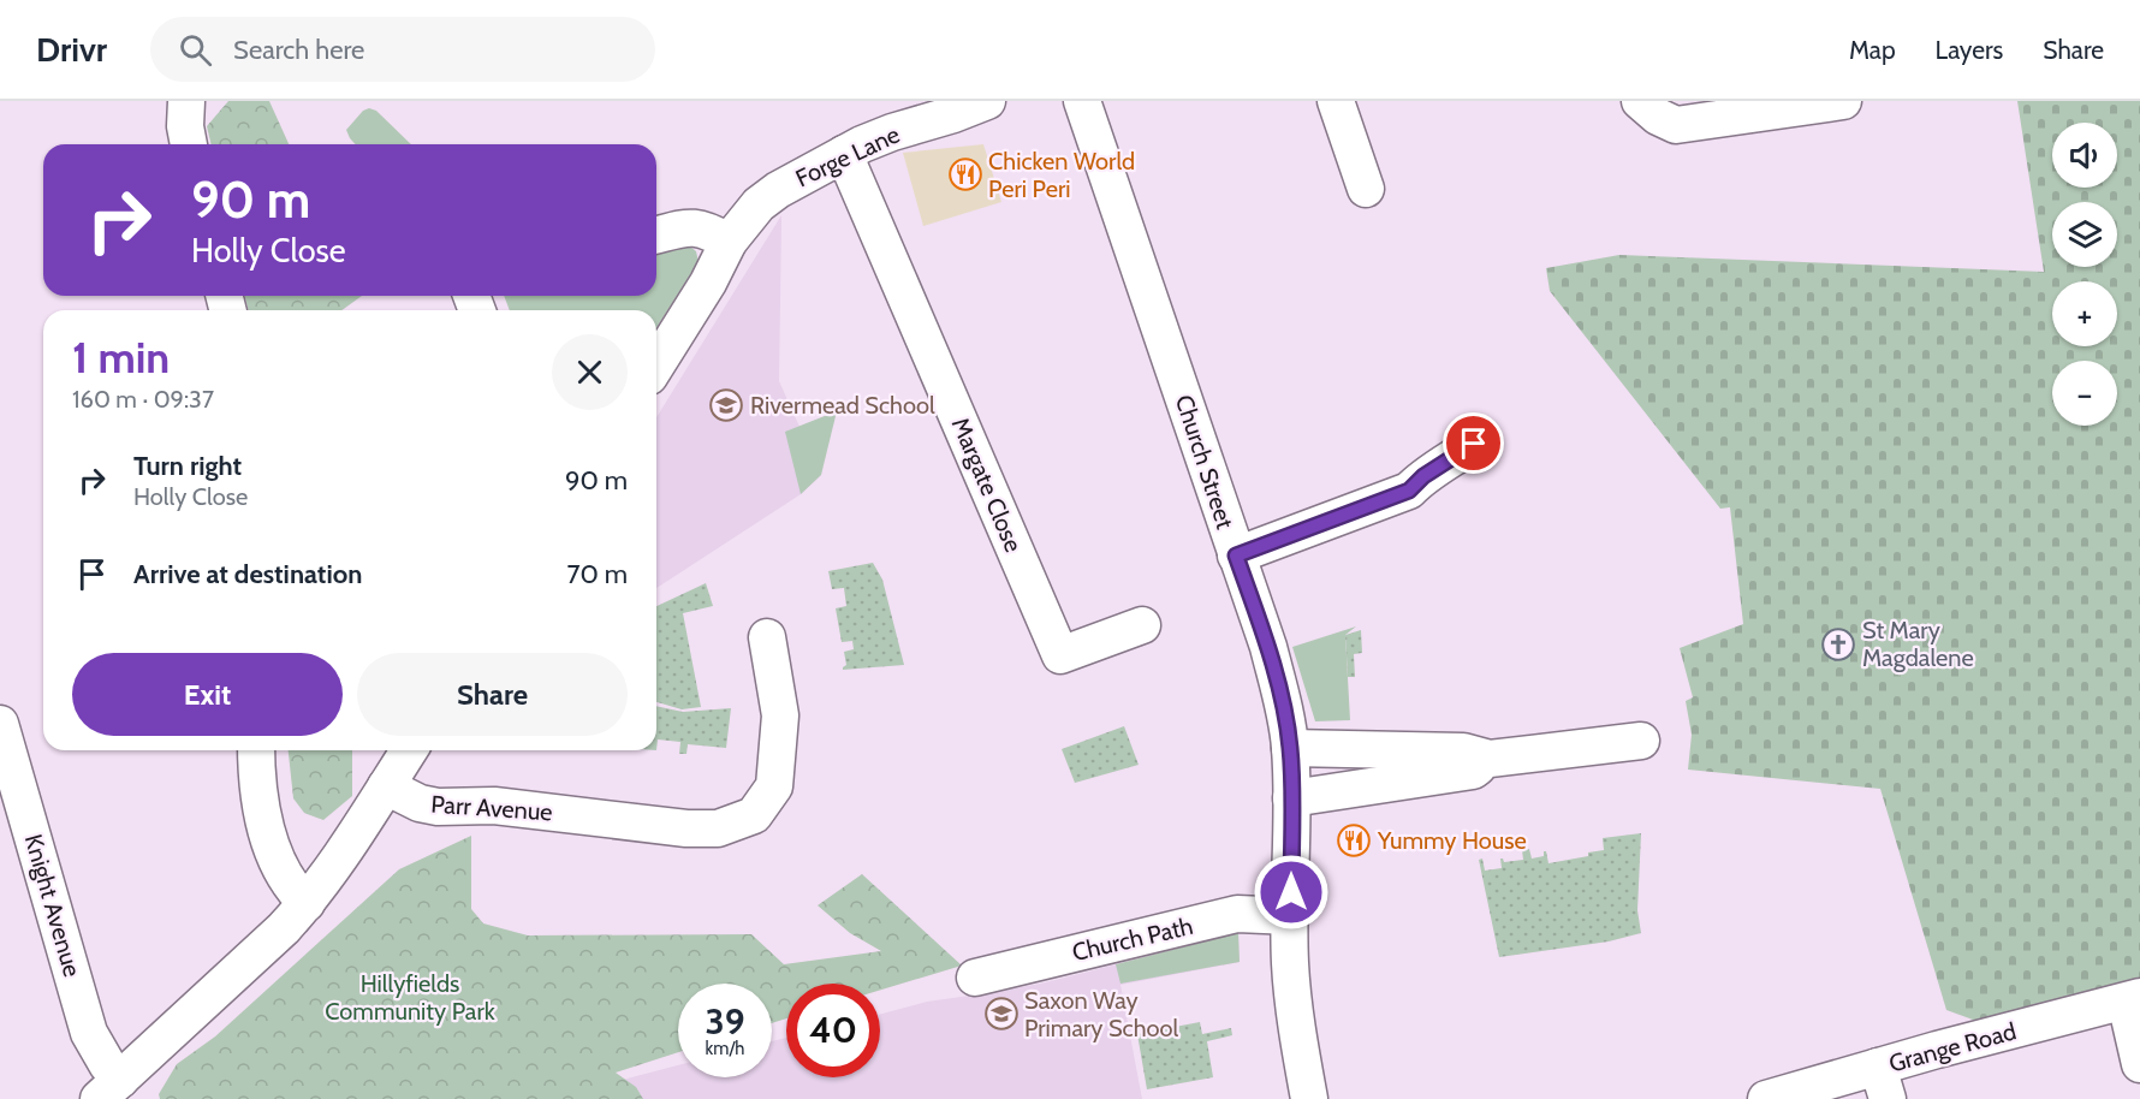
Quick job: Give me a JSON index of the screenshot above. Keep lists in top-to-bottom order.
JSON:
{
  "streets": {
    "street": [
      "Forge Lane",
      "Church Street",
      "Margate Close",
      "Parr Avenue",
      "Knight Avenue",
      "Church Path",
      "Grange Road"
    ]
  },
  "crossings": [
    ["Forge Lane", "Margate Close"],
    ["Church Street", "Church Path"]
  ],
  "parks": ["Hillyfields Community Park"],
  "places": {
    "restaurant": ["Chicken World Peri Peri", "Yummy House"],
    "school or university": ["Rivermead School", "Saxon Way Primary School"],
    "church": ["St Mary Magdalene"]
  },
  "page": {
    "header": "Drivr",
    "search": "Search here",
    "nav": ["Map", "Layers", "Share"],
    "map_buttons": ["+", "−"],
    "turn": ["90 m", "Holly Close"],
    "heading": ["1 min", "160 m · 09:37"],
    "list": [
      {
        "name": "Turn right",
        "note": "Holly Close",
        "value": "90 m"
      },
      {
        "name": "Arrive at destination",
        "value": "70 m"
      }
    ],
    "buttons": ["Exit", "Share"],
    "speed": "39 km/h",
    "limit": "40"
  }
}
